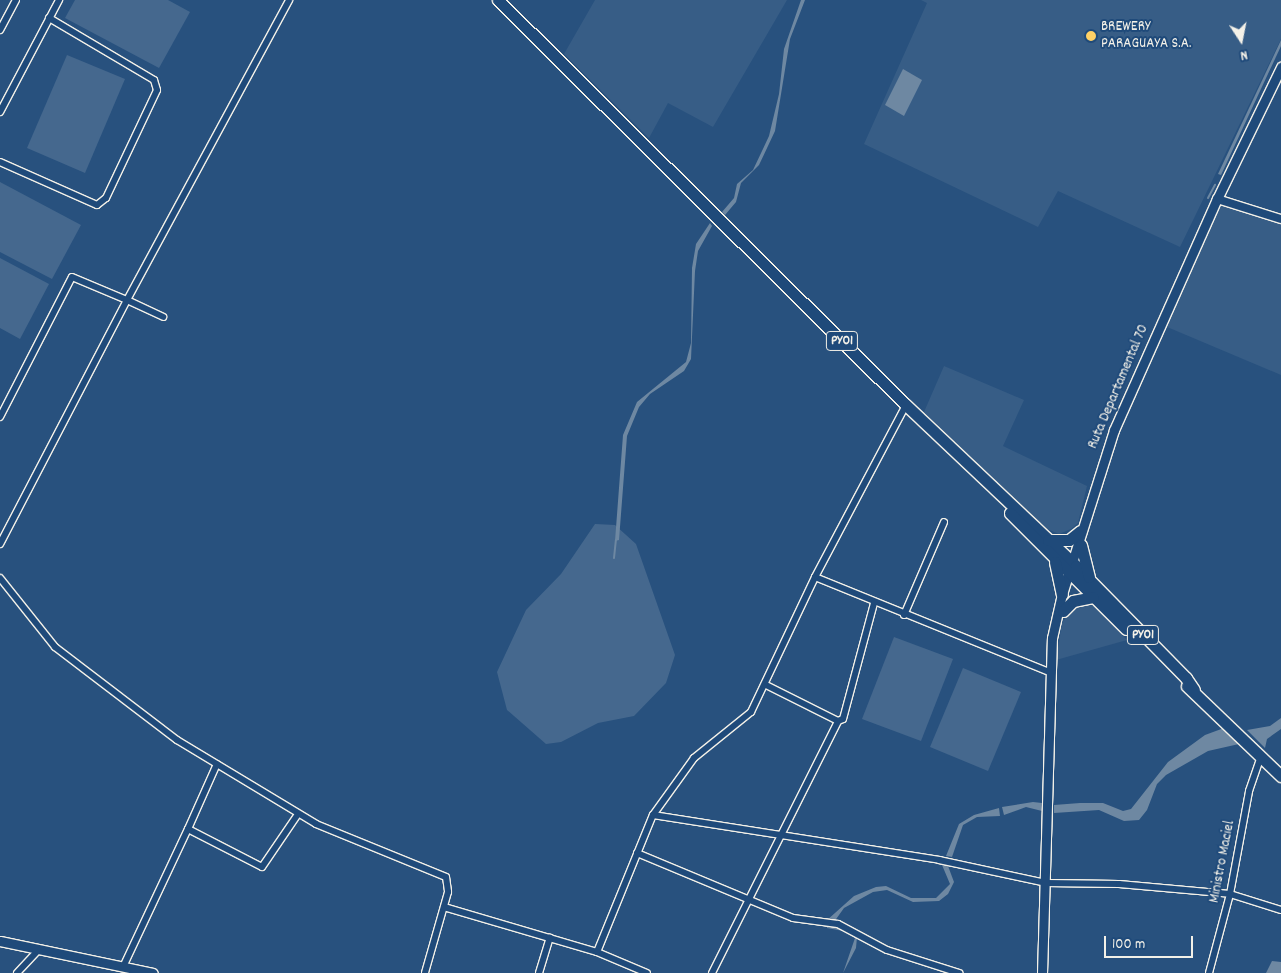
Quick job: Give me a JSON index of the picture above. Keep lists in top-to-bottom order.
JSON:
{
  "streets": {
    "highway": ["PY01"],
    "main road": ["Ruta Departamental 70"],
    "street": ["Ministro Maciel"]
  },
  "crossings": [
    ["PY01", "Ruta Departamental 70"],
    ["PY01", "Ministro Maciel"]
  ],
  "places": ["BREWERY PARAGUAYA S.A."],
  "scale_bar": "100 m",
  "north": "bottom"
}
